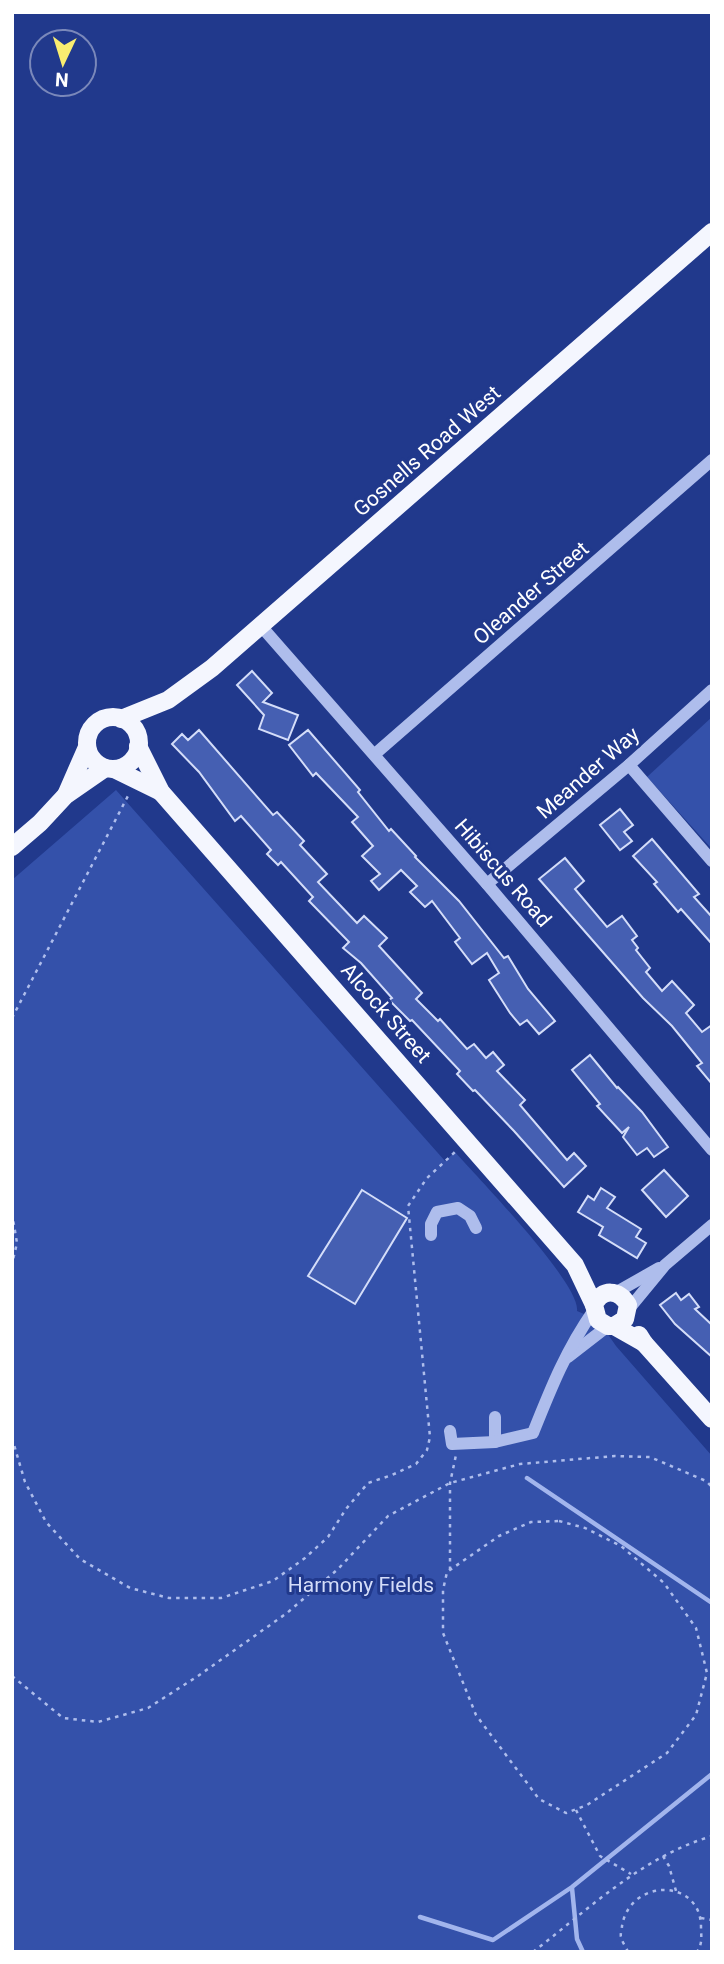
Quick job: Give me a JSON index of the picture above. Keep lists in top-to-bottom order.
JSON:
{
  "streets": {
    "main road": ["Gosnells Road West", "Alcock Street"],
    "street": ["Oleander Street", "Meander Way", "Hibiscus Road"]
  },
  "crossings": [
    ["Gosnells Road West", "Hibiscus Road"],
    ["Gosnells Road West", "Alcock Street"],
    ["Oleander Street", "Hibiscus Road"],
    ["Meander Way", "Hibiscus Road"]
  ],
  "parks": ["Harmony Fields"],
  "north": "bottom"
}
